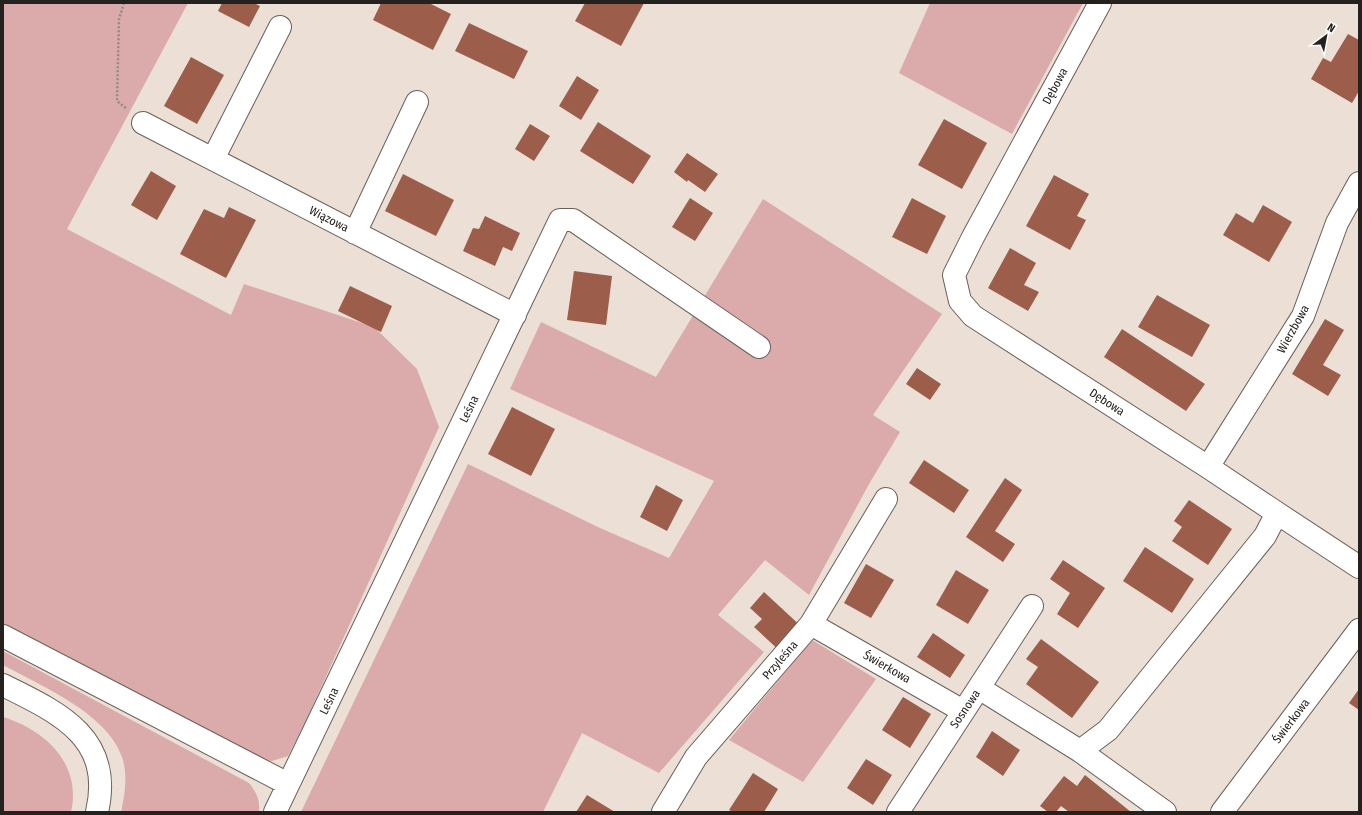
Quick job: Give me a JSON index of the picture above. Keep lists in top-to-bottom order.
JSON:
{
  "streets": {
    "main road": [
      "Dębowa",
      "Wiązowa",
      "Wierzbowa",
      "Leśna",
      "Przyleśna",
      "Świerkowa",
      "Sosnowa"
    ]
  },
  "crossings": [
    ["Dębowa", "Wierzbowa"],
    ["Wiązowa", "Leśna"],
    ["Przyleśna", "Świerkowa"],
    ["Świerkowa", "Sosnowa"]
  ],
  "north": "top right"
}
